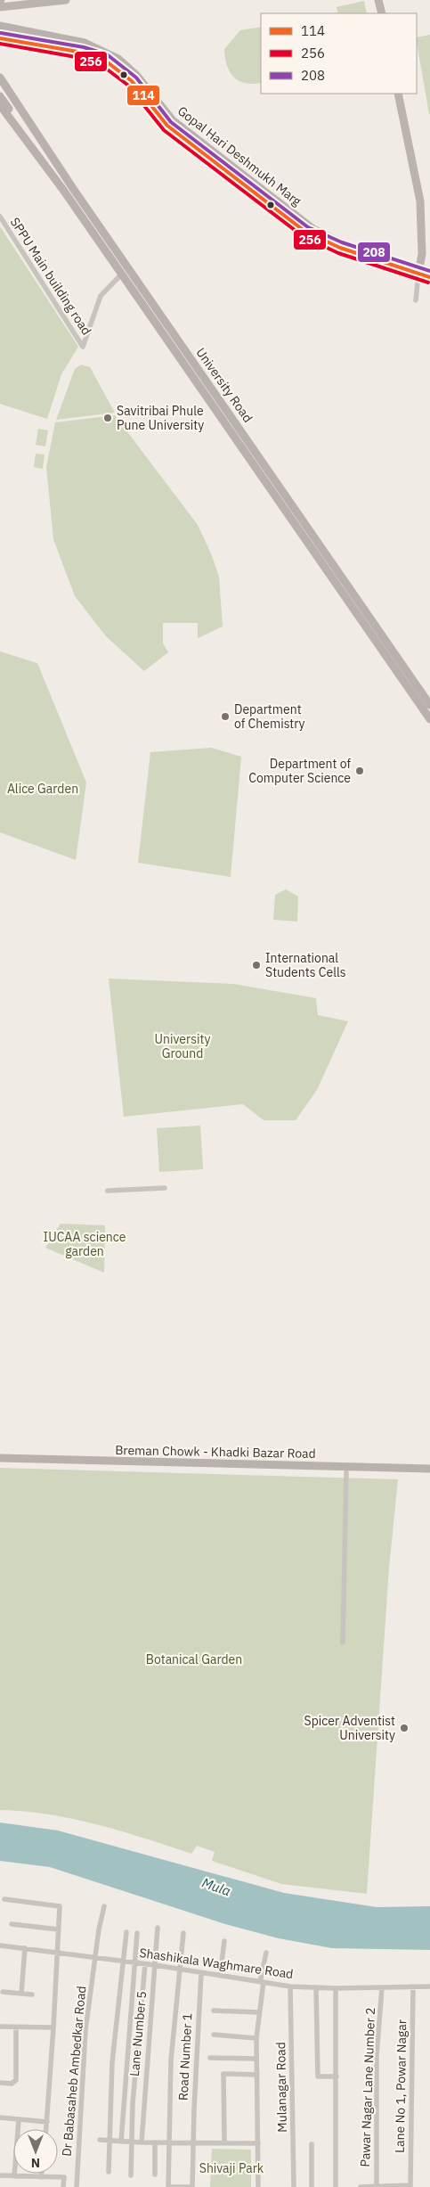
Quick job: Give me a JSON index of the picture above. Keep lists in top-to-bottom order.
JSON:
{
  "streets": {
    "main road": ["Gopal Hari Deshmukh Marg", "University Road", "Breman Chowk - Khadki Bazar Road"],
    "street": [
      "SPPU Main building road",
      "Shashikala Waghmare Road",
      "Lane Number 5",
      "Road Number 1",
      "Dr Babasaheb Ambedkar Road",
      "Lane No 1, Powar Nagar",
      "Mulanagar Road",
      "Pawar Nagar Lane Number 2"
    ]
  },
  "crossings": [
    ["SPPU Main building road", "University Road"],
    ["Shashikala Waghmare Road", "Lane Number 5"],
    ["Shashikala Waghmare Road", "Road Number 1"],
    ["Shashikala Waghmare Road", "Dr Babasaheb Ambedkar Road"],
    ["Shashikala Waghmare Road", "Lane No 1, Powar Nagar"],
    ["Shashikala Waghmare Road", "Mulanagar Road"],
    ["Shashikala Waghmare Road", "Pawar Nagar Lane Number 2"]
  ],
  "water": ["Mula"],
  "parks": [
    "Alice Garden",
    "University Ground",
    "IUCAA science garden",
    "Botanical Garden",
    "Shivaji Park"
  ],
  "places": [
    "Savitribai Phule Pune University",
    "Department of Chemistry",
    "Department of Computer Science",
    "International Students Cells",
    "Spicer Adventist University"
  ],
  "lines": ["transit line 208", "transit line 114", "transit line 256"],
  "legend": ["114", "256", "208"],
  "north": "bottom"
}
